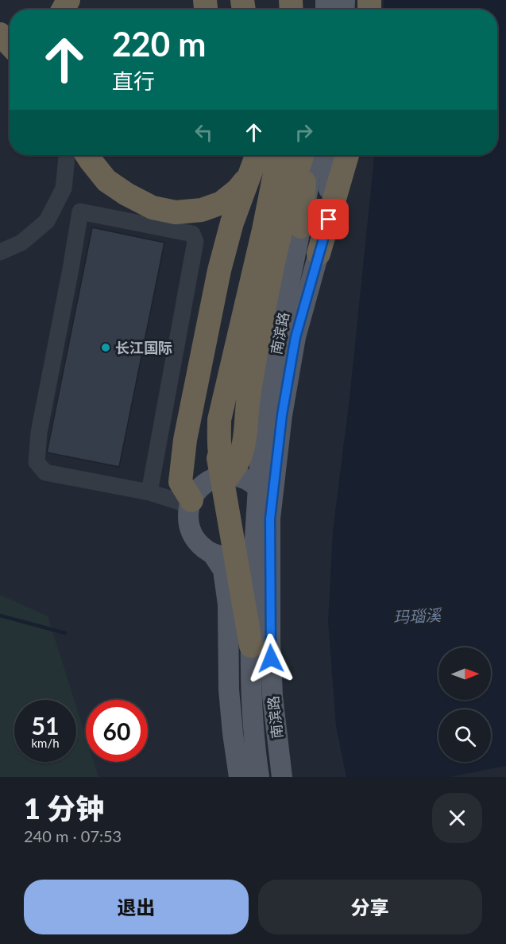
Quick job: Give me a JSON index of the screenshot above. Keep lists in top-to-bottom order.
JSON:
{
  "streets": {
    "main road": ["南滨路"]
  },
  "water": ["玛瑙溪"],
  "places": ["长江国际"],
  "north": "right",
  "page": {
    "turn": ["220 m", "直行"],
    "speed": "51 km/h",
    "limit": "60",
    "heading": ["1 分钟", "240 m · 07:53"],
    "buttons": ["退出", "分享"]
  }
}
